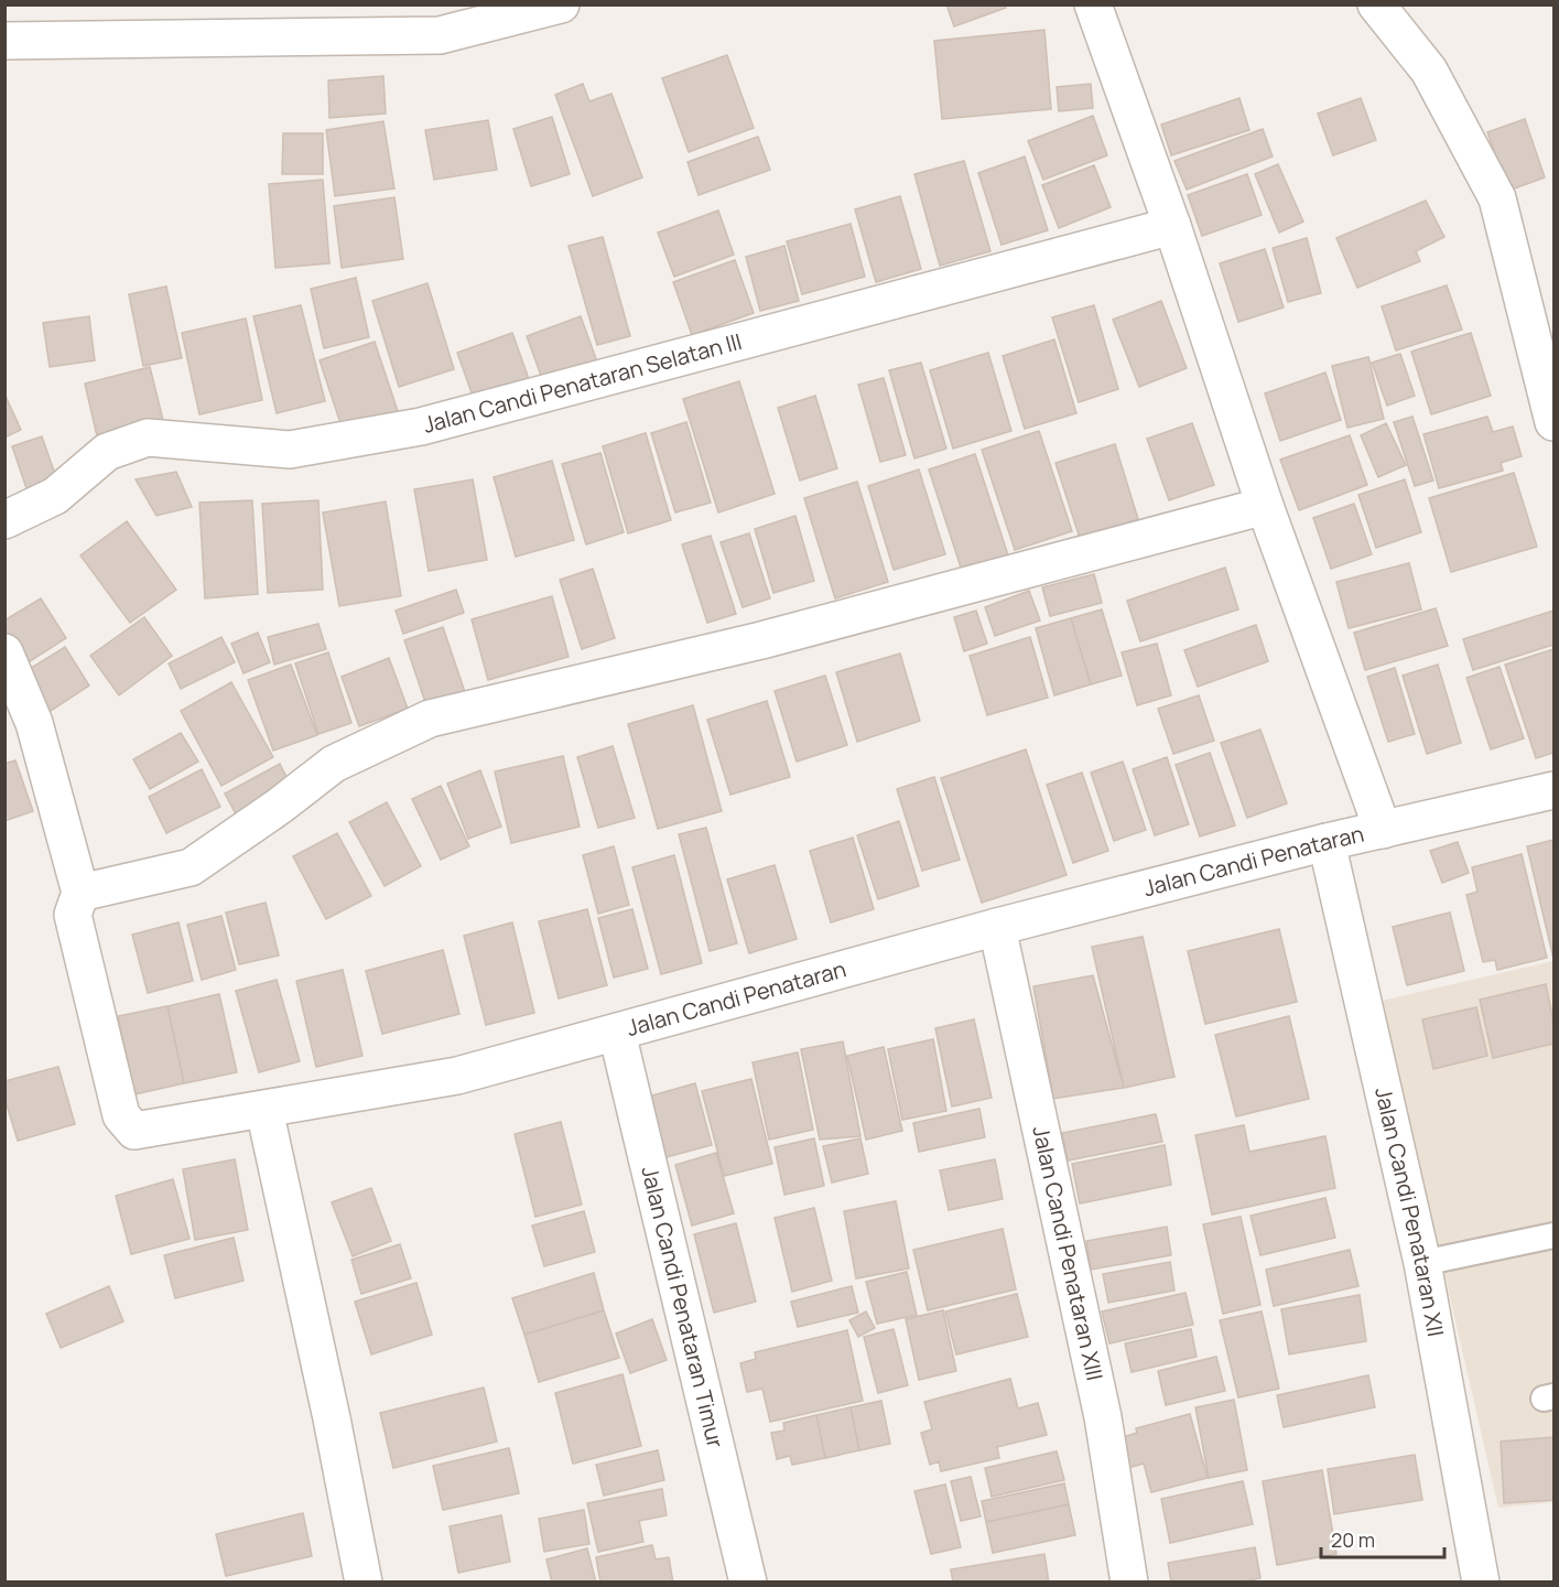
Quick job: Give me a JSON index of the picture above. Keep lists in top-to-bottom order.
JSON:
{
  "streets": {
    "street": [
      "Jalan Candi Penataran Selatan III",
      "Jalan Candi Penataran",
      "Jalan Candi Penataran XII",
      "Jalan Candi Penataran XIII",
      "Jalan Candi Penataran Timur"
    ]
  },
  "crossings": [
    ["Jalan Candi Penataran", "Jalan Candi Penataran XII"],
    ["Jalan Candi Penataran", "Jalan Candi Penataran XIII"],
    ["Jalan Candi Penataran", "Jalan Candi Penataran Timur"]
  ],
  "scale_bar": "20 m"
}
